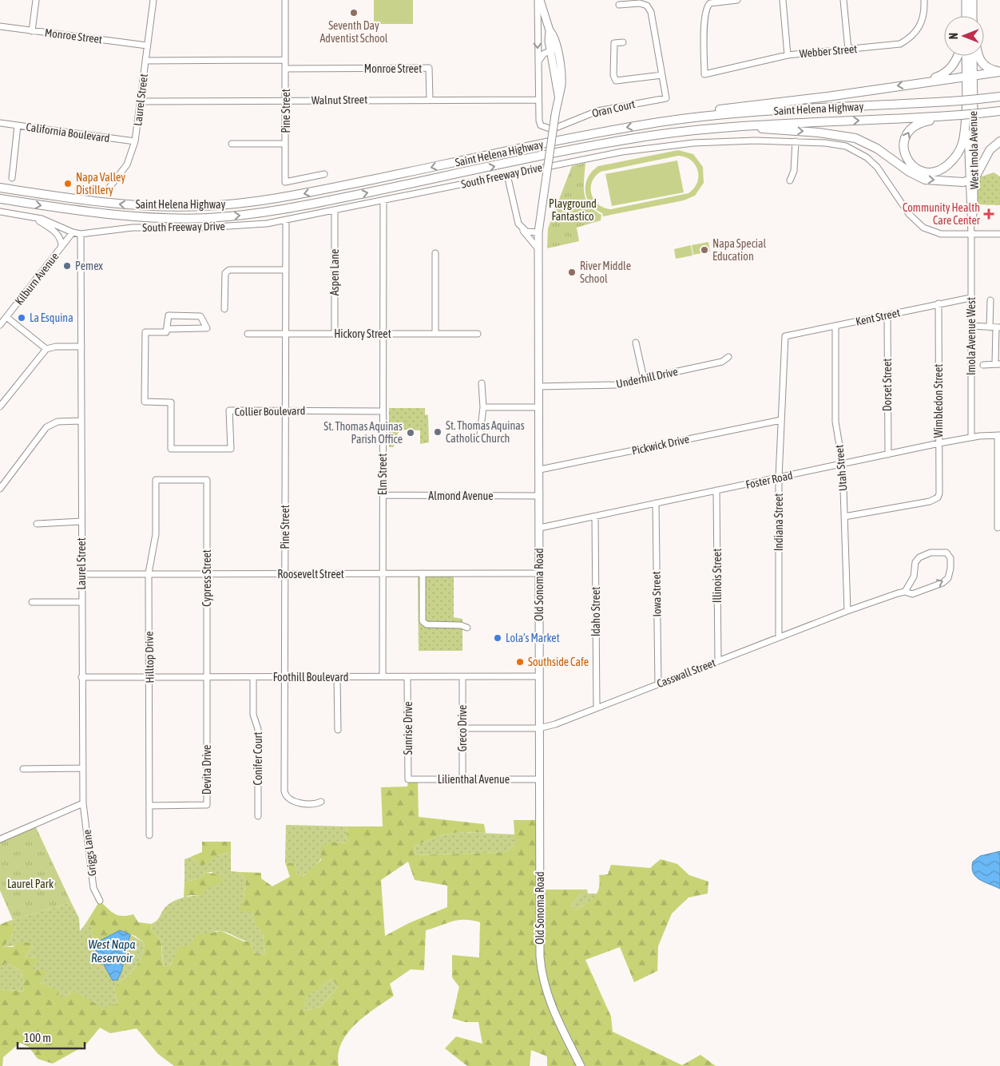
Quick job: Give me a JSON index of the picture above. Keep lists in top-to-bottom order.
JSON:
{
  "streets": {
    "highway": ["Saint Helena Highway"],
    "main road": ["West Imola Avenue", "Old Sonoma Road"],
    "street": [
      "Monroe Street",
      "Webber Street",
      "Laurel Street",
      "Walnut Street",
      "Oran Court",
      "Pine Street",
      "California Boulevard",
      "South Freeway Drive",
      "Aspen Lane",
      "Kilburn Avenue",
      "Kent Street",
      "Hickory Street",
      "Imola Avenue West",
      "Underhill Drive",
      "Dorset Street",
      "Wimbledon Street",
      "Collier Boulevard",
      "Pickwick Drive",
      "Utah Street",
      "Elm Street",
      "Foster Road",
      "Almond Avenue",
      "Indiana Street",
      "Roosevelt Street",
      "Illinois Street",
      "Cypress Street",
      "Iowa Street",
      "Idaho Street",
      "Hilltop Drive",
      "Casswall Street",
      "Foothill Boulevard",
      "Sunrise Drive",
      "Greco Drive",
      "Conifer Court",
      "Devita Drive",
      "Lilienthal Avenue",
      "Griggs Lane"
    ]
  },
  "crossings": [
    ["Monroe Street", "Laurel Street"],
    ["Monroe Street", "Walnut Street"],
    ["Monroe Street", "Pine Street"],
    ["Laurel Street", "Walnut Street"],
    ["Laurel Street", "California Boulevard"],
    ["Laurel Street", "South Freeway Drive"],
    ["Laurel Street", "Roosevelt Street"],
    ["Laurel Street", "Foothill Boulevard"],
    ["Laurel Street", "Griggs Lane"],
    ["Walnut Street", "Pine Street"],
    ["Walnut Street", "Old Sonoma Road"],
    ["Oran Court", "Old Sonoma Road"],
    ["Saint Helena Highway", "West Imola Avenue"],
    ["Pine Street", "South Freeway Drive"],
    ["Pine Street", "Hickory Street"],
    ["Pine Street", "Collier Boulevard"],
    ["Pine Street", "Roosevelt Street"],
    ["Pine Street", "Foothill Boulevard"],
    ["West Imola Avenue", "South Freeway Drive"],
    ["West Imola Avenue", "Imola Avenue West"],
    ["South Freeway Drive", "Aspen Lane"],
    ["South Freeway Drive", "Kilburn Avenue"],
    ["South Freeway Drive", "Imola Avenue West"],
    ["South Freeway Drive", "Elm Street"],
    ["Aspen Lane", "Hickory Street"],
    ["Kent Street", "Imola Avenue West"],
    ["Kent Street", "Dorset Street"],
    ["Kent Street", "Wimbledon Street"],
    ["Kent Street", "Utah Street"],
    ["Kent Street", "Indiana Street"],
    ["Hickory Street", "Elm Street"],
    ["Imola Avenue West", "Foster Road"],
    ["Underhill Drive", "Old Sonoma Road"],
    ["Dorset Street", "Foster Road"],
    ["Wimbledon Street", "Utah Street"],
    ["Wimbledon Street", "Foster Road"],
    ["Collier Boulevard", "Elm Street"],
    ["Pickwick Drive", "Indiana Street"],
    ["Pickwick Drive", "Old Sonoma Road"],
    ["Utah Street", "Foster Road"],
    ["Utah Street", "Casswall Street"],
    ["Elm Street", "Almond Avenue"],
    ["Elm Street", "Roosevelt Street"],
    ["Elm Street", "Foothill Boulevard"],
    ["Foster Road", "Indiana Street"],
    ["Foster Road", "Illinois Street"],
    ["Foster Road", "Old Sonoma Road"],
    ["Foster Road", "Iowa Street"],
    ["Foster Road", "Idaho Street"],
    ["Almond Avenue", "Old Sonoma Road"],
    ["Indiana Street", "Casswall Street"],
    ["Roosevelt Street", "Cypress Street"],
    ["Roosevelt Street", "Old Sonoma Road"],
    ["Roosevelt Street", "Hilltop Drive"],
    ["Illinois Street", "Casswall Street"],
    ["Cypress Street", "Hilltop Drive"],
    ["Cypress Street", "Foothill Boulevard"],
    ["Cypress Street", "Devita Drive"],
    ["Old Sonoma Road", "Casswall Street"],
    ["Old Sonoma Road", "Foothill Boulevard"],
    ["Old Sonoma Road", "Lilienthal Avenue"],
    ["Iowa Street", "Casswall Street"],
    ["Idaho Street", "Casswall Street"],
    ["Hilltop Drive", "Foothill Boulevard"],
    ["Hilltop Drive", "Devita Drive"],
    ["Casswall Street", "Greco Drive"],
    ["Foothill Boulevard", "Sunrise Drive"],
    ["Foothill Boulevard", "Greco Drive"],
    ["Foothill Boulevard", "Conifer Court"],
    ["Foothill Boulevard", "Devita Drive"],
    ["Sunrise Drive", "Lilienthal Avenue"],
    ["Greco Drive", "Lilienthal Avenue"]
  ],
  "water": ["West Napa Reservoir"],
  "parks": ["Playground Fantastico", "Laurel Park"],
  "places": {
    "other": [
      "Seventh Day Adventist School",
      "Napa Valley Distillery",
      "Napa Special Education",
      "Pemex",
      "River Middle School",
      "La Esquina",
      "St. Thomas Aquinas Catholic Church",
      "St. Thomas Aquinas Parish Office",
      "Lola’s Market",
      "Southside Cafe"
    ],
    "health": ["Community Health Care Center"]
  },
  "scale_bar": "100 m",
  "north": "left"
}
